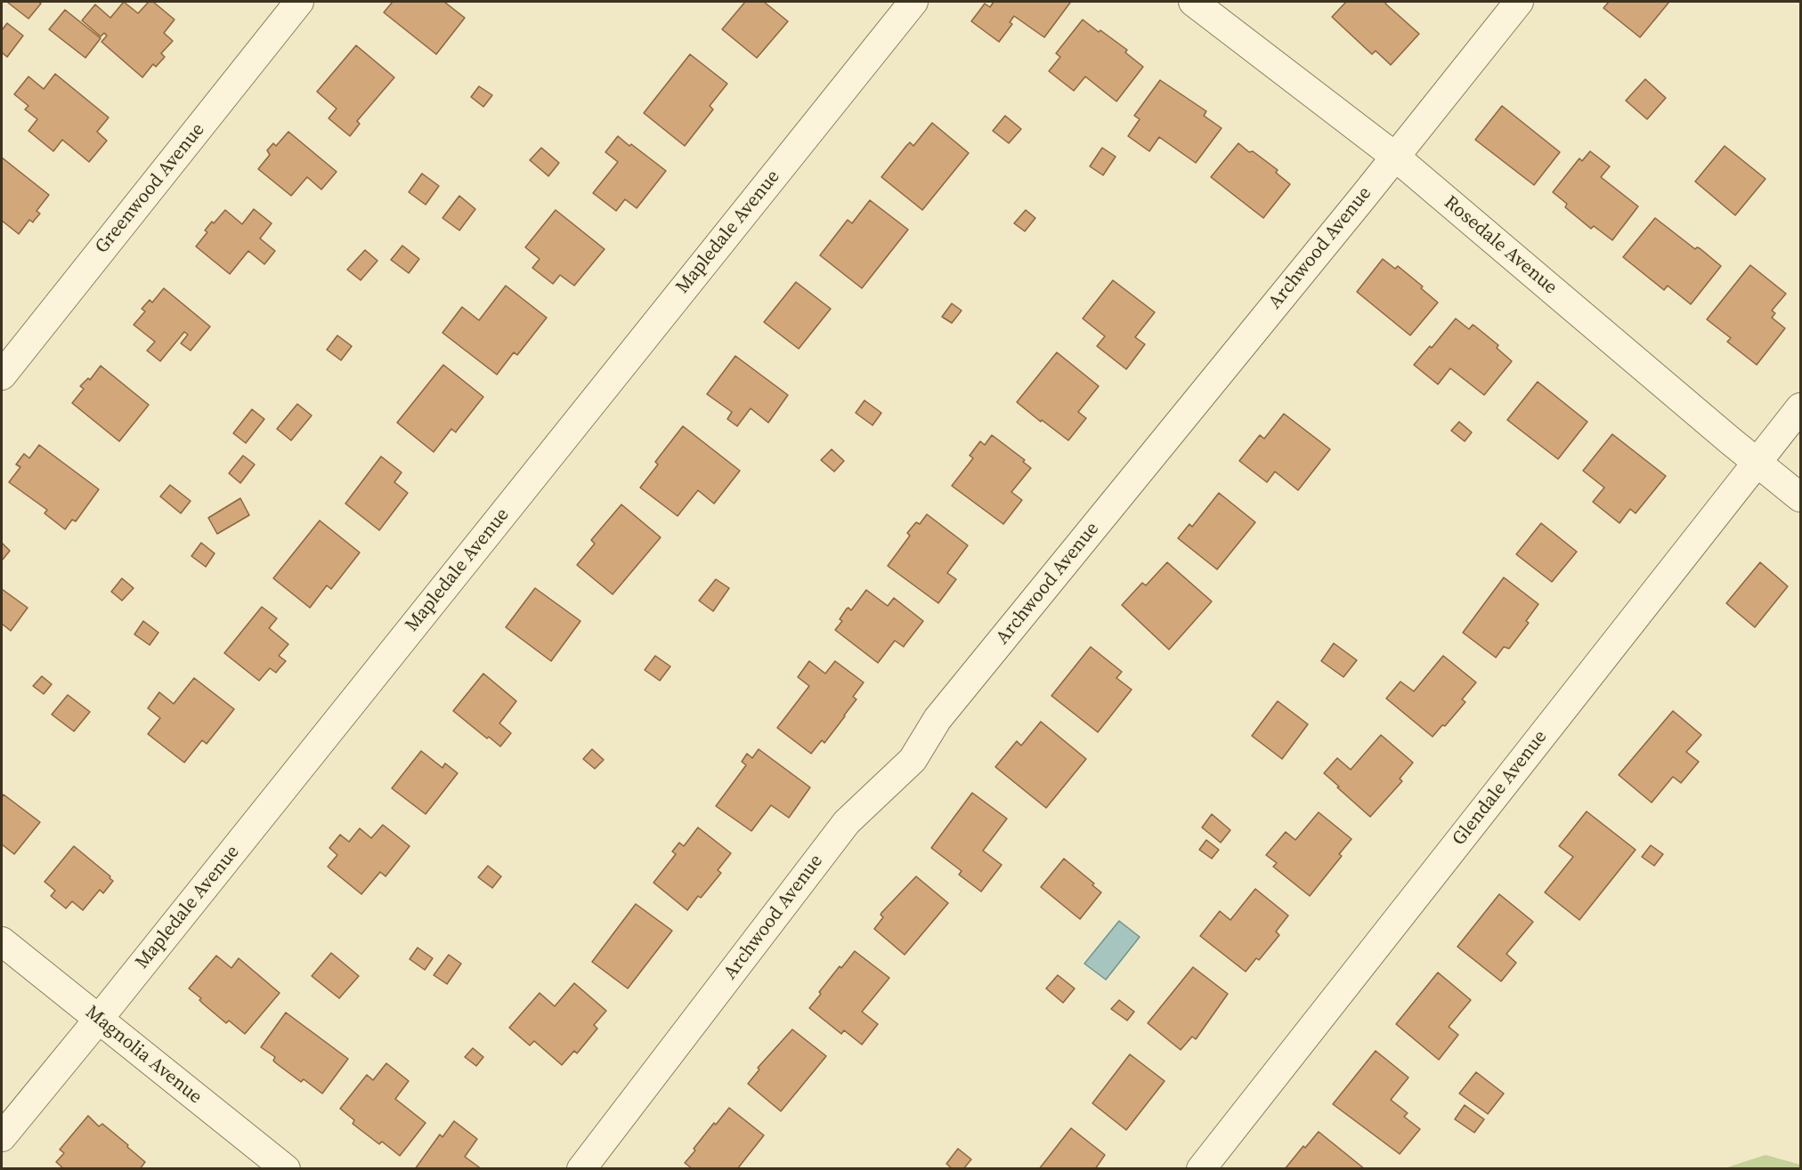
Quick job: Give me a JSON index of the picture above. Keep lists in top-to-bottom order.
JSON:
{
  "streets": {
    "street": [
      "Greenwood Avenue",
      "Mapledale Avenue",
      "Rosedale Avenue",
      "Archwood Avenue",
      "Glendale Avenue",
      "Magnolia Avenue"
    ]
  },
  "crossings": [
    ["Mapledale Avenue", "Magnolia Avenue"],
    ["Rosedale Avenue", "Archwood Avenue"],
    ["Rosedale Avenue", "Glendale Avenue"]
  ]
}
